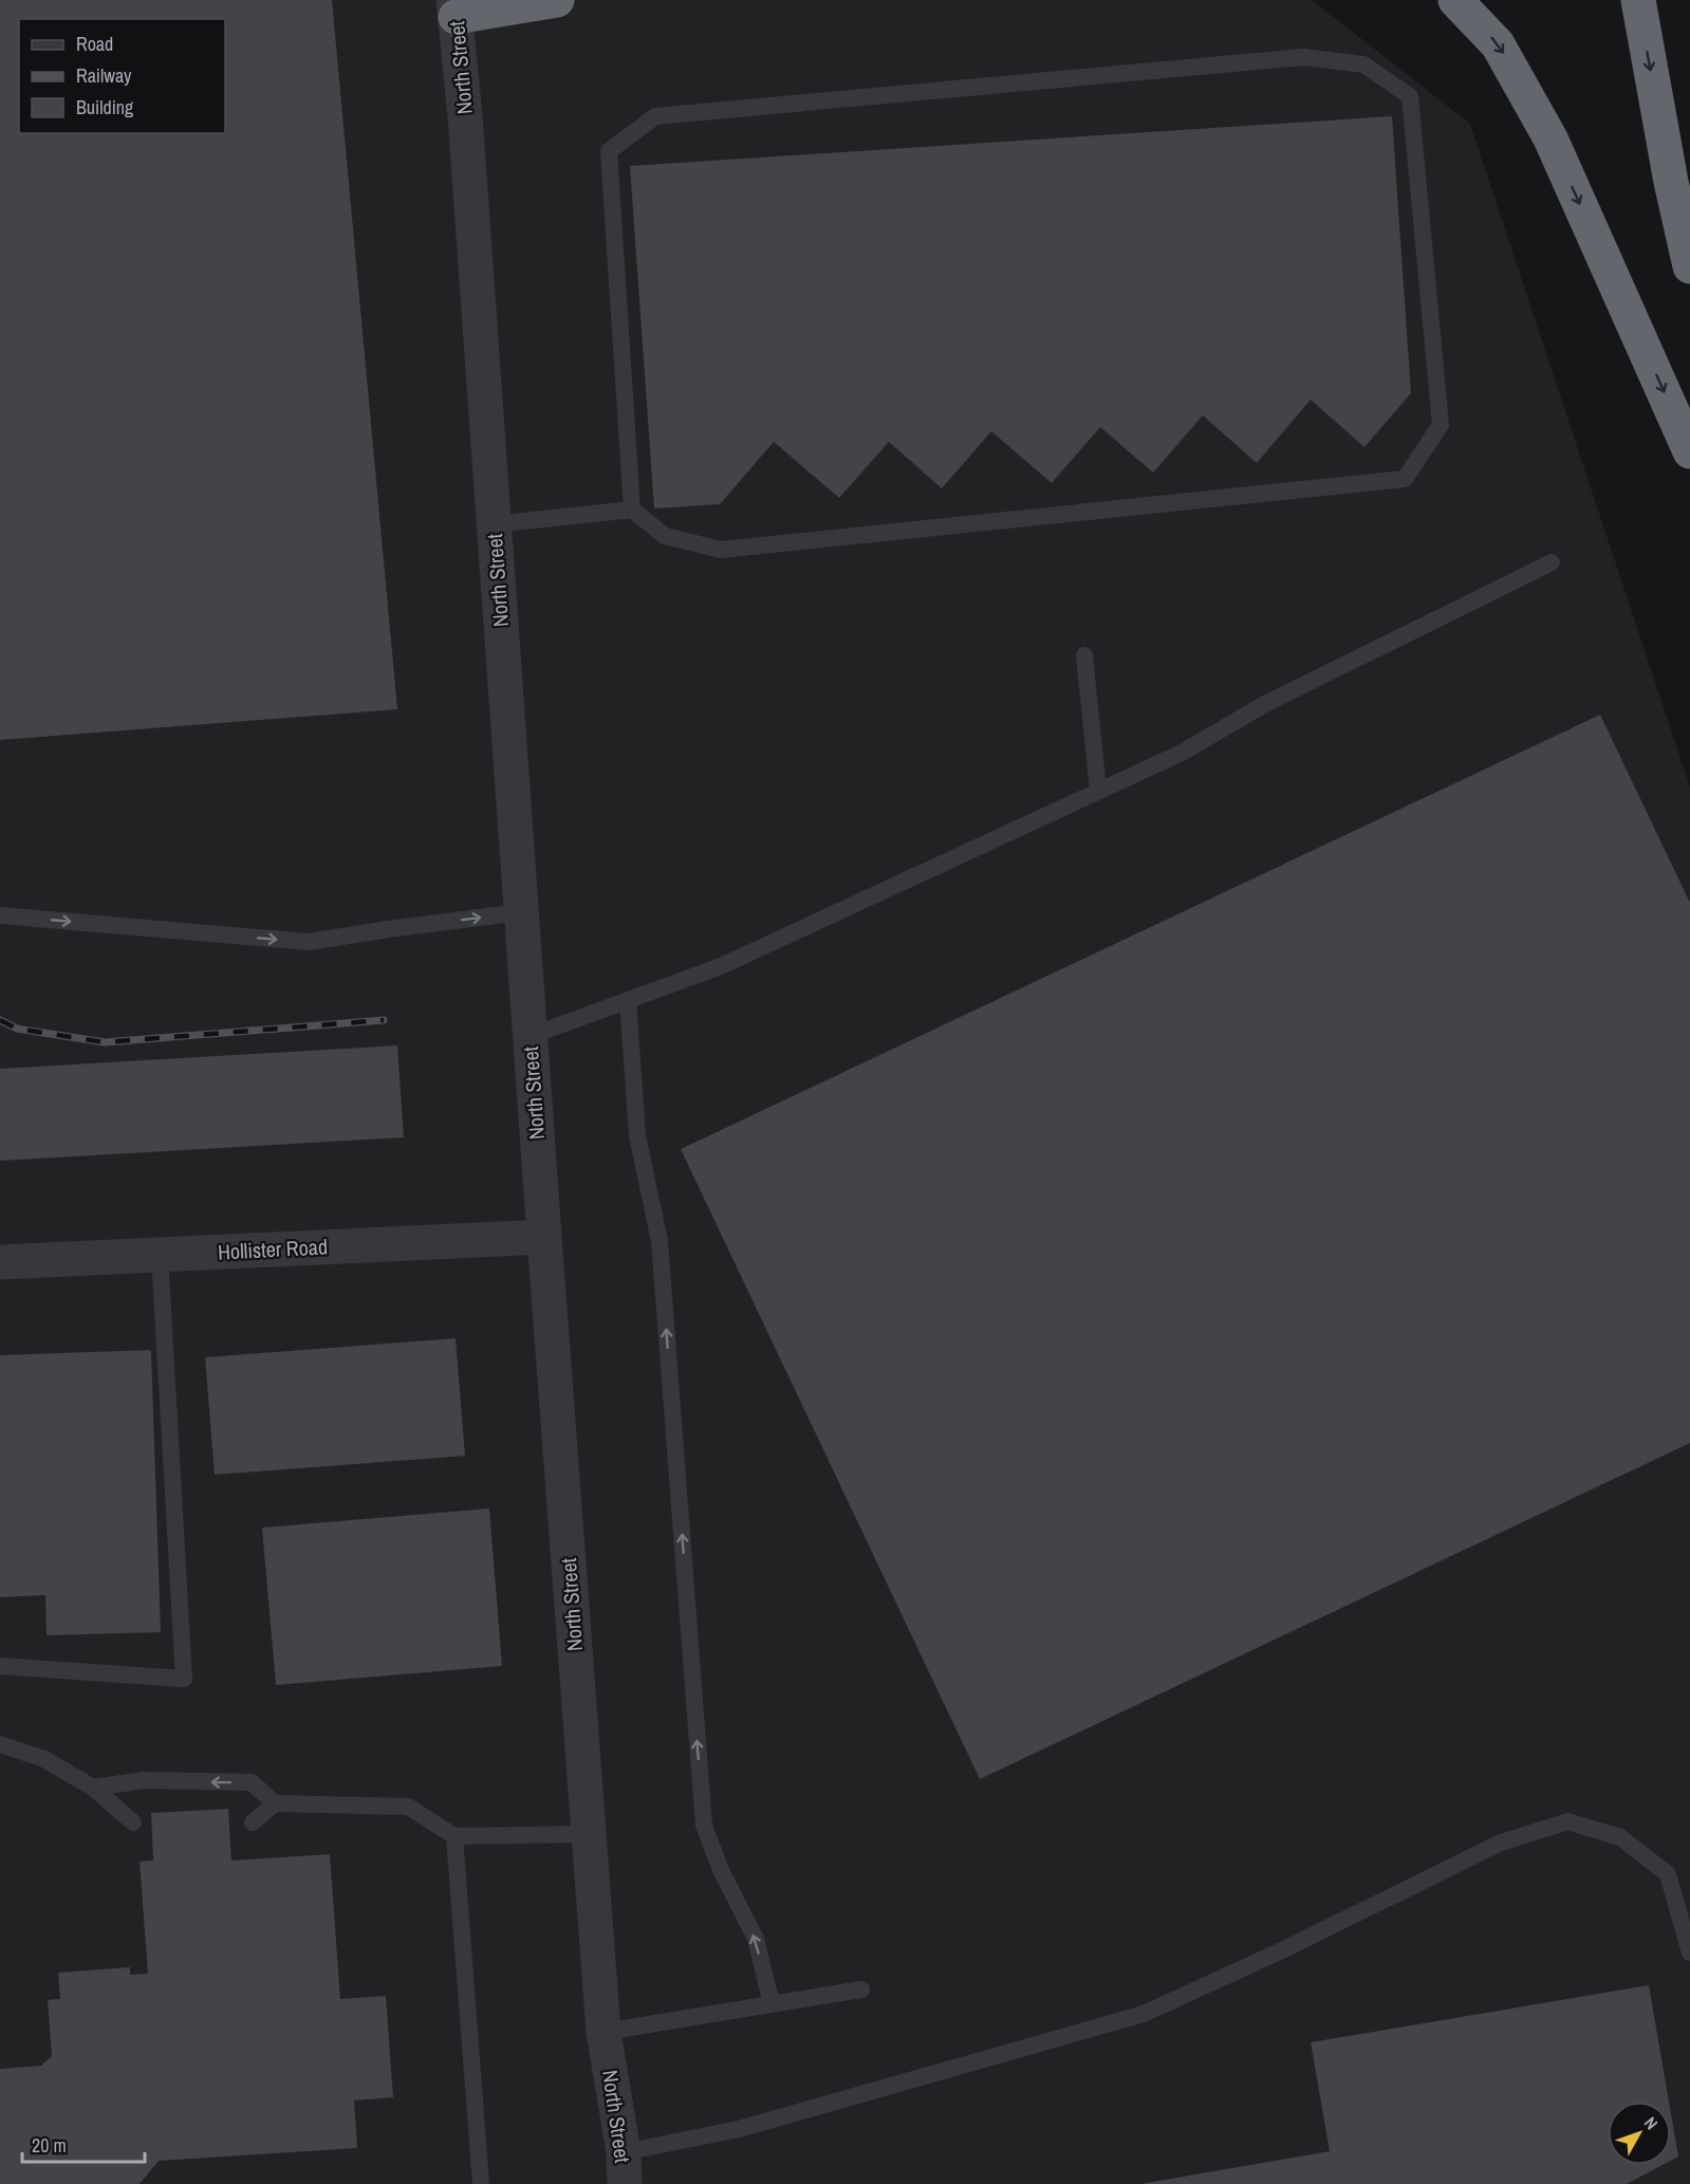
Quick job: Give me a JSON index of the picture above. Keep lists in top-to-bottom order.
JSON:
{
  "streets": {
    "street": ["North Street", "Hollister Road"]
  },
  "crossings": [
    ["North Street", "Hollister Road"]
  ],
  "legend": ["Road", "Railway", "Building"],
  "scale_bar": "20 m",
  "north": "top right"
}
